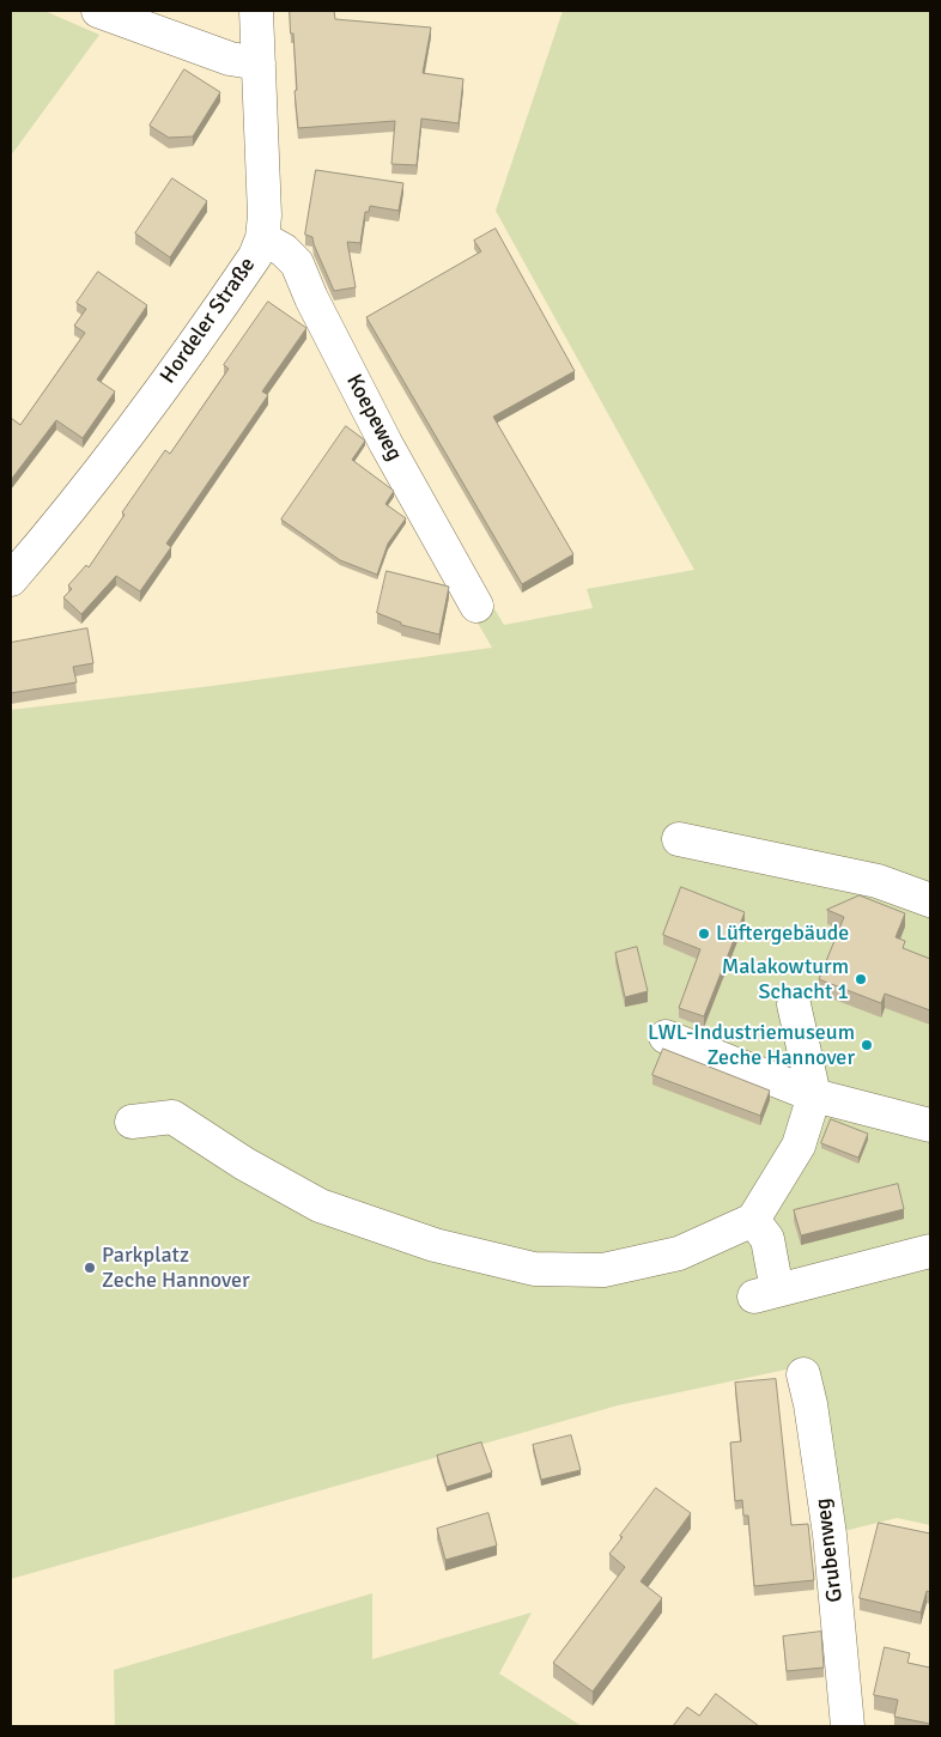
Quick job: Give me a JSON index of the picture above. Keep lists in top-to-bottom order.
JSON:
{
  "streets": {
    "street": ["Hordeler Straße", "Koepeweg", "Grubenweg"]
  },
  "crossings": [
    ["Hordeler Straße", "Koepeweg"]
  ],
  "places": [
    "Lüftergebäude",
    "Malakowturm Schacht 1",
    "LWL-Industriemuseum Zeche Hannover",
    "Parkplatz Zeche Hannover"
  ]
}
